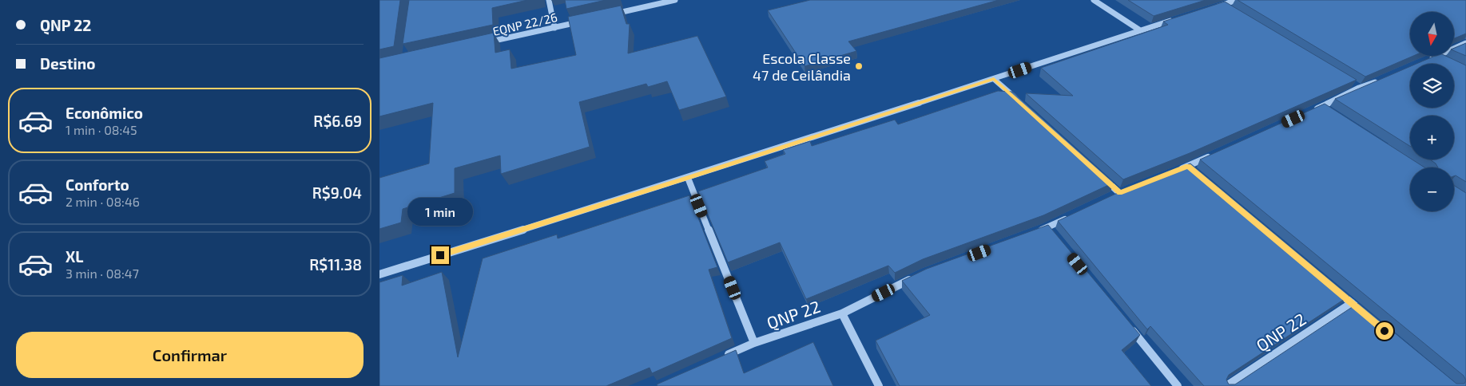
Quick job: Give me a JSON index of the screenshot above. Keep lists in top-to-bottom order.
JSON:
{
  "streets": {
    "street": ["EQNP 22/26", "QNP 22"]
  },
  "places": ["Escola Classe 47 de Ceilândia"],
  "north": "bottom",
  "page": {
    "banner": ["QNP 22", "Destino"],
    "map_buttons": ["+", "−"],
    "list": [
      {
        "name": "Econômico",
        "note": "1 min · 08:45",
        "value": "R$6.69"
      },
      {
        "name": "Conforto",
        "note": "2 min · 08:46",
        "value": "R$9.04"
      },
      {
        "name": "XL",
        "note": "3 min · 08:47",
        "value": "R$11.38"
      }
    ],
    "bubble": "1 min",
    "buttons": "Confirmar"
  }
}
